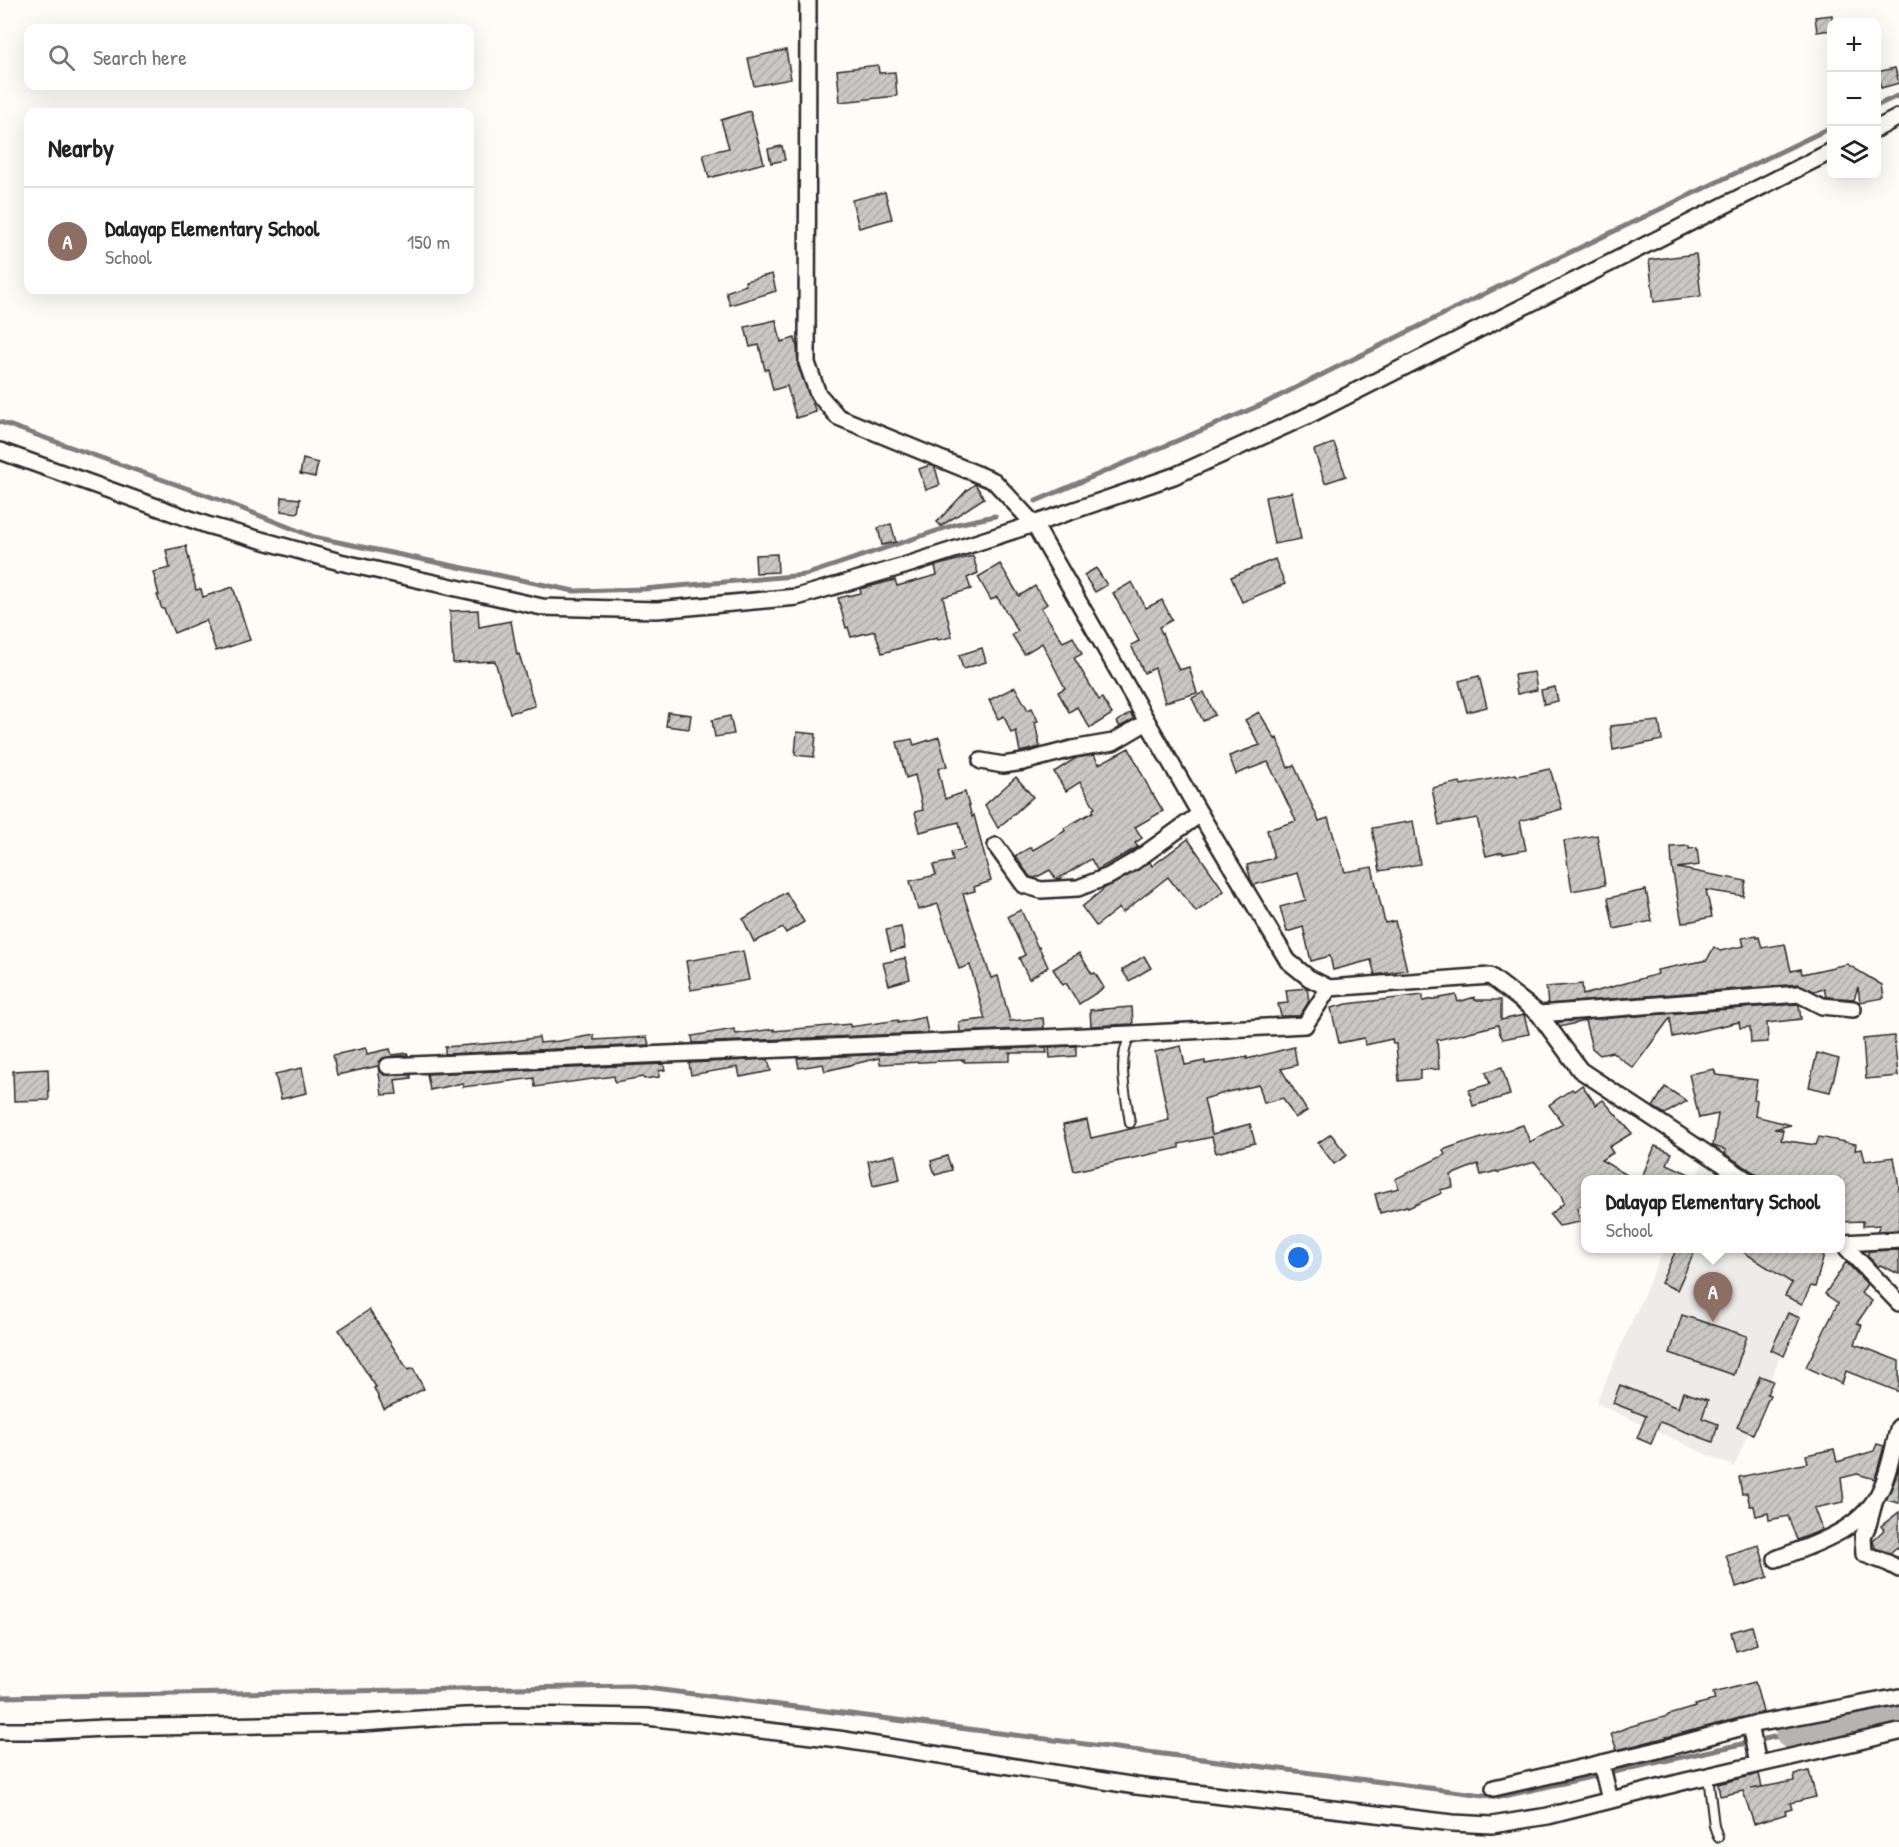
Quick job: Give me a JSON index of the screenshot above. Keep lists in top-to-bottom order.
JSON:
{
  "page": {
    "map_buttons": ["+", "−"],
    "search": "Search here",
    "heading": "Nearby",
    "list": [
      {
        "mark": "A",
        "name": "Dalayap Elementary School",
        "note": "School",
        "value": "150 m"
      }
    ],
    "popup": ["Dalayap Elementary School", "School"],
    "pins": "A"
  }
}
